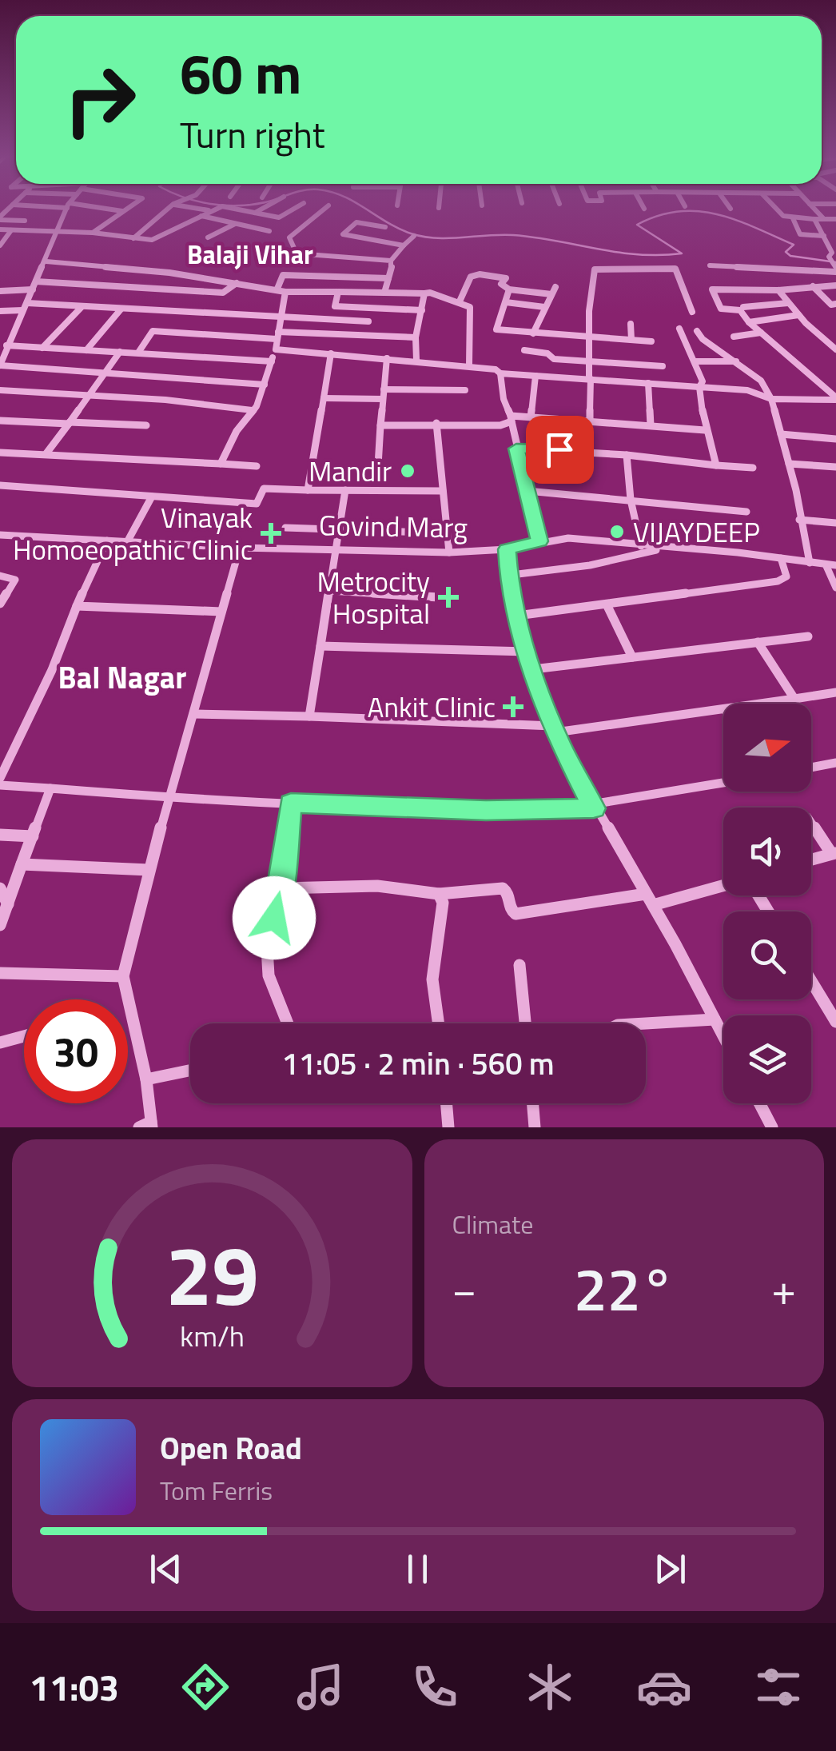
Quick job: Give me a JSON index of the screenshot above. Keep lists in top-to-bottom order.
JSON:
{
  "streets": {
    "street": ["Govind Marg"]
  },
  "districts": ["Balaji Vihar", "Bal Nagar"],
  "places": {
    "other": ["Mandir", "VIJAYDEEP"],
    "health": ["Vinayak Homoeopathic Clinic", "Metrocity Hospital", "Ankit Clinic"]
  },
  "north": "right",
  "page": {
    "turn": ["60 m", "Turn right"],
    "limit": "30",
    "trip": "11:05 · 2 min · 560 m",
    "tile": "Climate",
    "heat": ["−", "22°", "+"],
    "song": ["Open Road", "Tom Ferris"],
    "tabs": "11:03",
    "gauge": ["29", "km/h"]
  }
}
